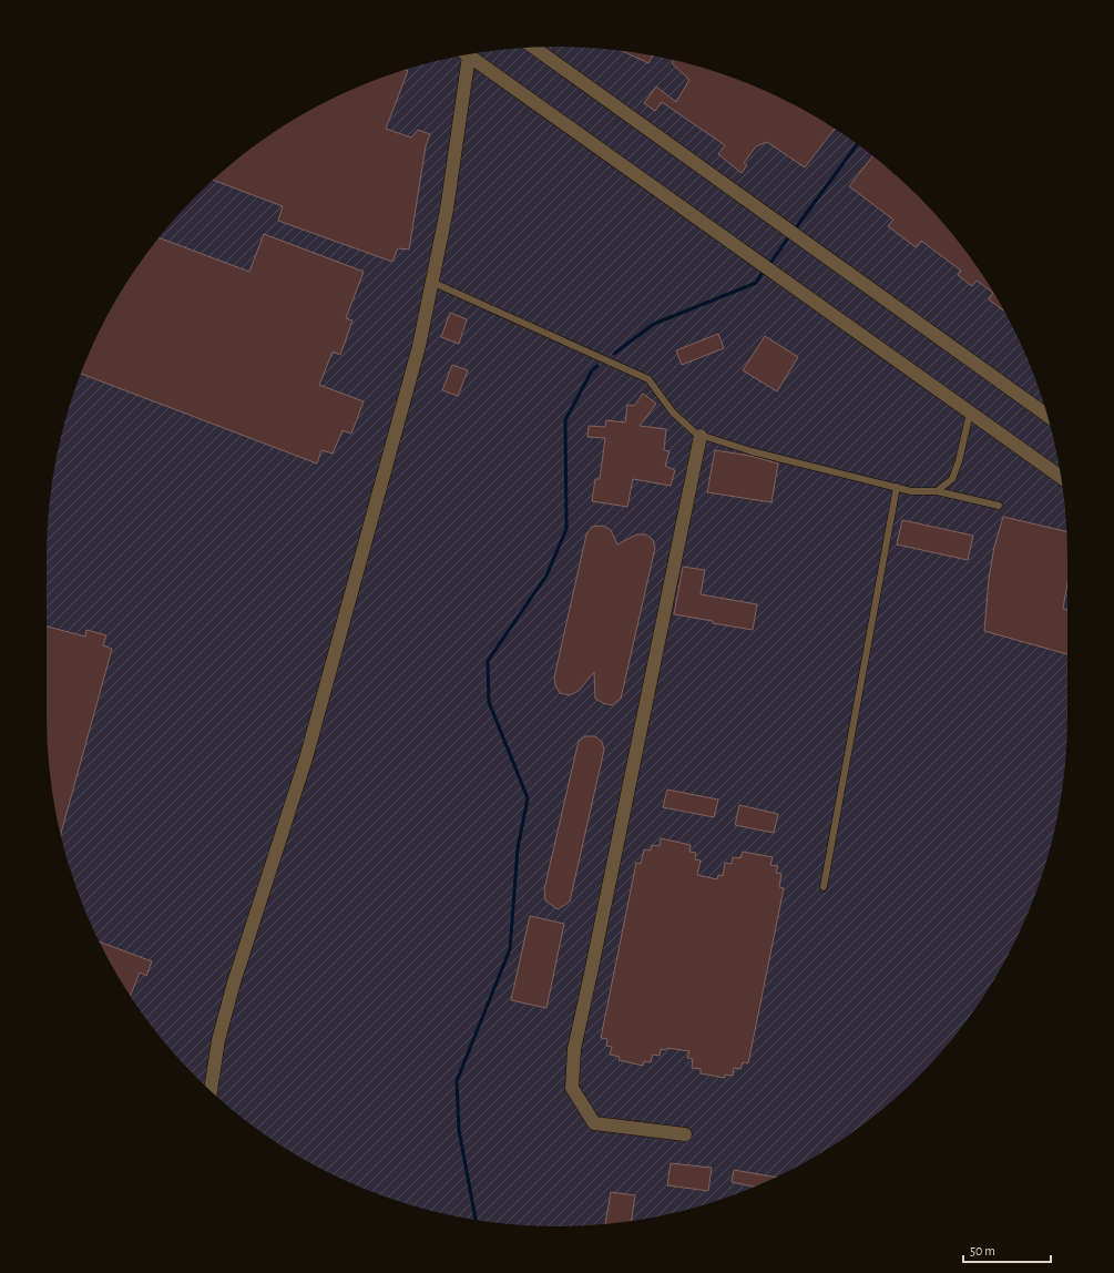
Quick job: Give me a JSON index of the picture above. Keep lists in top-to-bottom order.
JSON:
{
  "scale_bar": "50 m"
}
